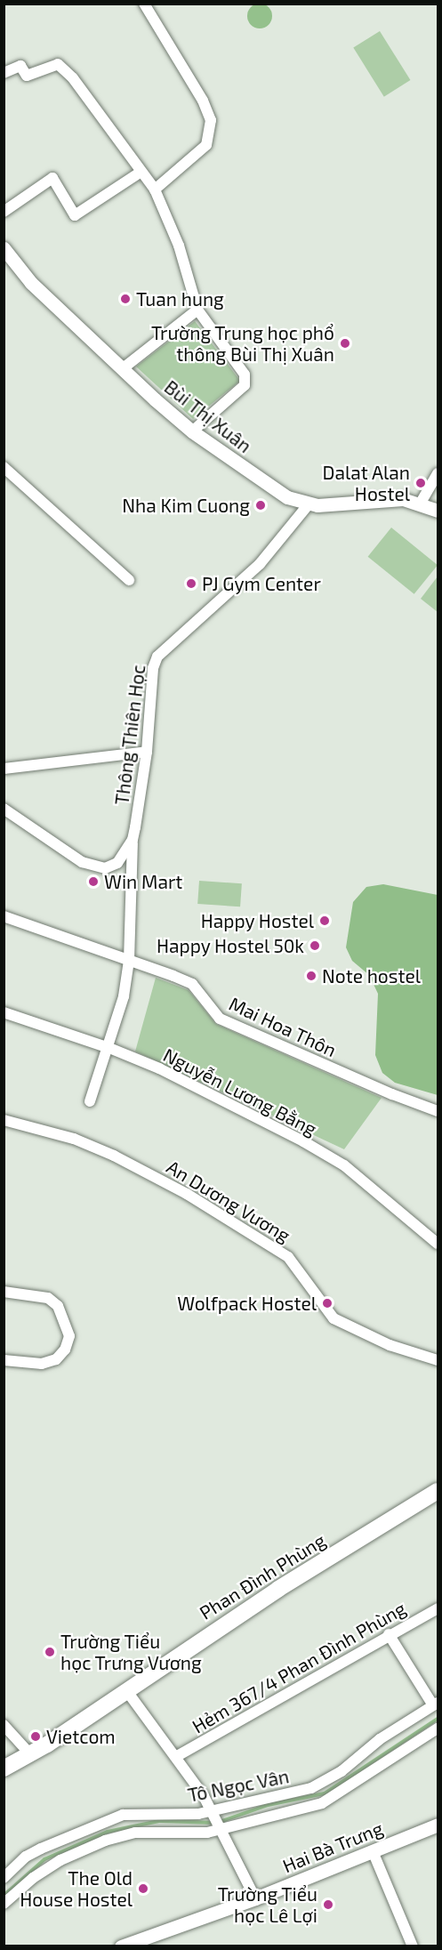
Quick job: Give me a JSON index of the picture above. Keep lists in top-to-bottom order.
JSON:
{
  "streets": {
    "main road": ["Phan Đình Phùng"],
    "street": [
      "Bùi Thị Xuân",
      "Thông Thiên Học",
      "Mai Hoa Thôn",
      "Nguyễn Lương Bằng",
      "An Dương Vương",
      "Hẻm 367/4 Phan Đình Phùng",
      "Tô Ngọc Vân",
      "Hai Bà Trưng"
    ]
  },
  "crossings": [
    ["Bùi Thị Xuân", "Thông Thiên Học"]
  ],
  "places": [
    "Tuan hung",
    "Trường Trung học phổ thông Bùi Thị Xuân",
    "Dalat Alan Hostel",
    "Nha Kim Cuong",
    "PJ Gym Center",
    "Win Mart",
    "Happy Hostel",
    "Happy Hostel 50k",
    "Note hostel",
    "Wolfpack Hostel",
    "Trường Tiểu học Trưng Vương",
    "Vietcom",
    "The Old House Hostel",
    "Trường Tiểu học Lê Lợi"
  ]
}
